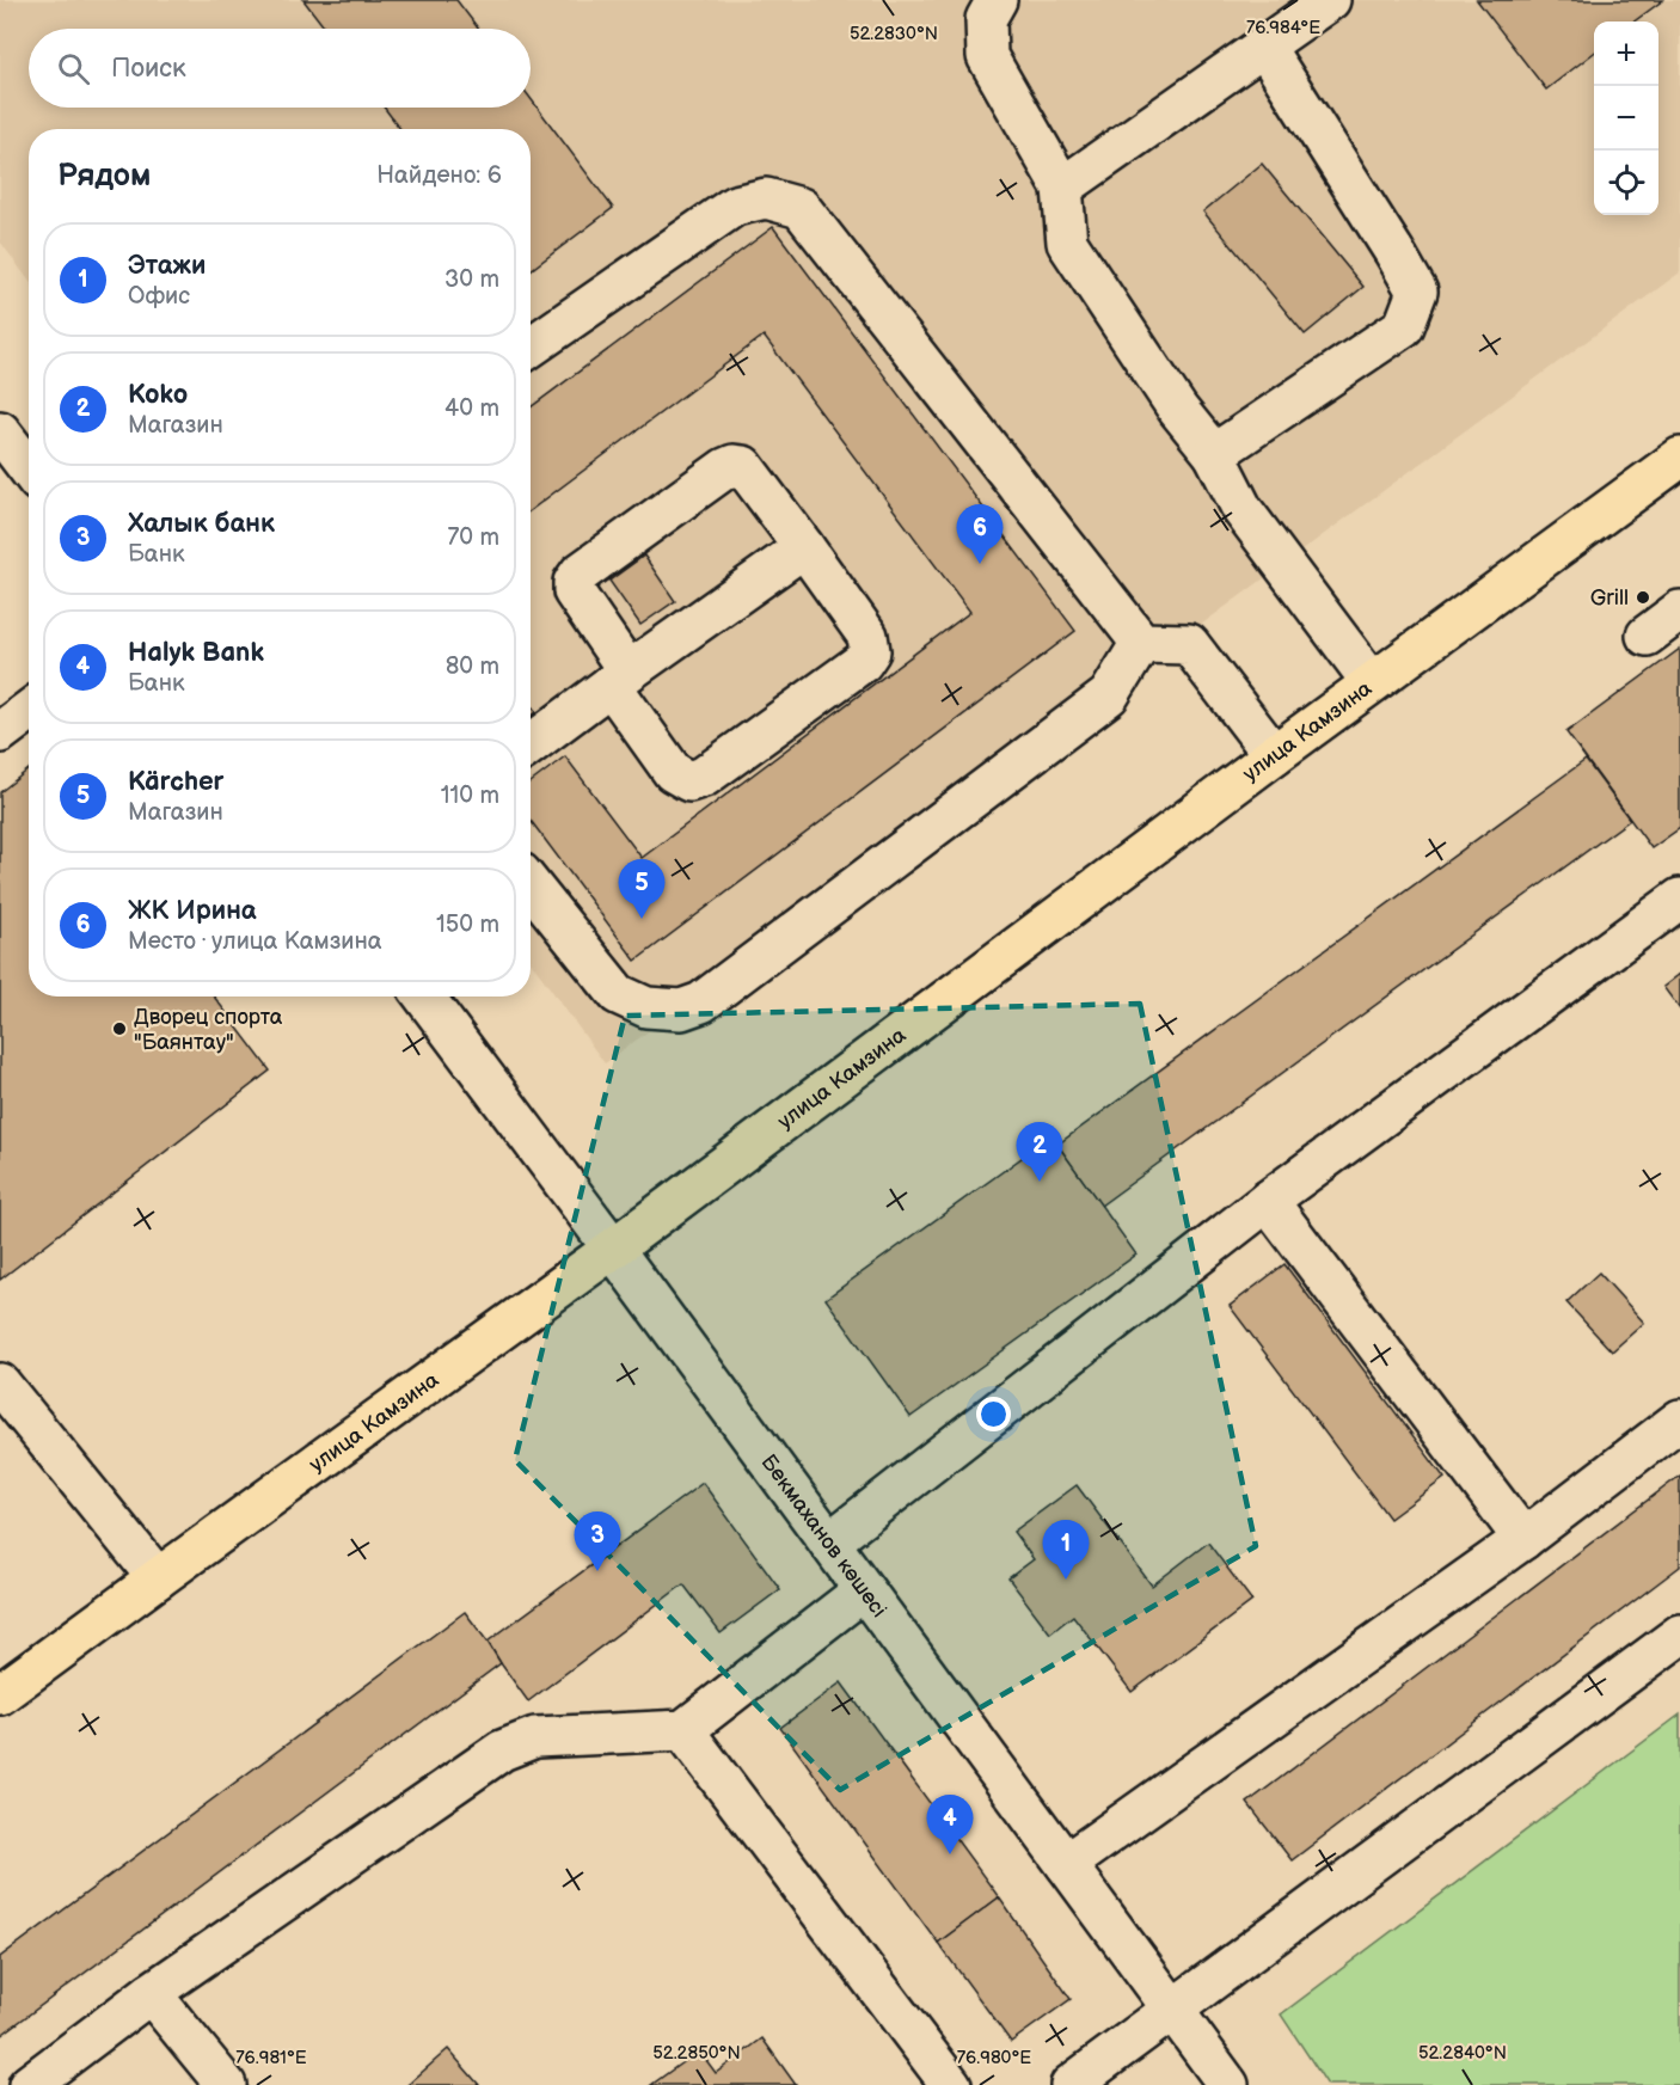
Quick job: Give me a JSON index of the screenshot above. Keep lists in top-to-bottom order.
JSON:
{
  "streets": {
    "main road": ["улица Камзина"],
    "street": ["Бекмаханов көшесі"]
  },
  "crossings": [
    ["улица Камзина", "Бекмаханов көшесі"]
  ],
  "places": ["Grill", "Дворец спорта \"Баянтау\""],
  "page": {
    "map_buttons": ["+", "−"],
    "search": "Поиск",
    "heading": ["Рядом", "Найдено: 6"],
    "list": [
      {
        "mark": "1",
        "name": "Этажи",
        "note": "Офис",
        "value": "30 m"
      },
      {
        "mark": "2",
        "name": "Koko",
        "note": "Магазин",
        "value": "40 m"
      },
      {
        "mark": "3",
        "name": "Халык банк",
        "note": "Банк",
        "value": "70 m"
      },
      {
        "mark": "4",
        "name": "Halyk Bank",
        "note": "Банк",
        "value": "80 m"
      },
      {
        "mark": "5",
        "name": "Kärcher",
        "note": "Магазин",
        "value": "110 m"
      },
      {
        "mark": "6",
        "name": "ЖК Ирина",
        "note": "Место · улица Камзина",
        "value": "150 m"
      }
    ],
    "pins": [
      "6",
      "5",
      "2",
      "3",
      "1",
      "4"
    ]
  },
  "coordinates": [
    "76.984°E",
    "52.2830°N",
    "52.2850°N",
    "52.2840°N",
    "76.981°E",
    "76.980°E"
  ]
}
